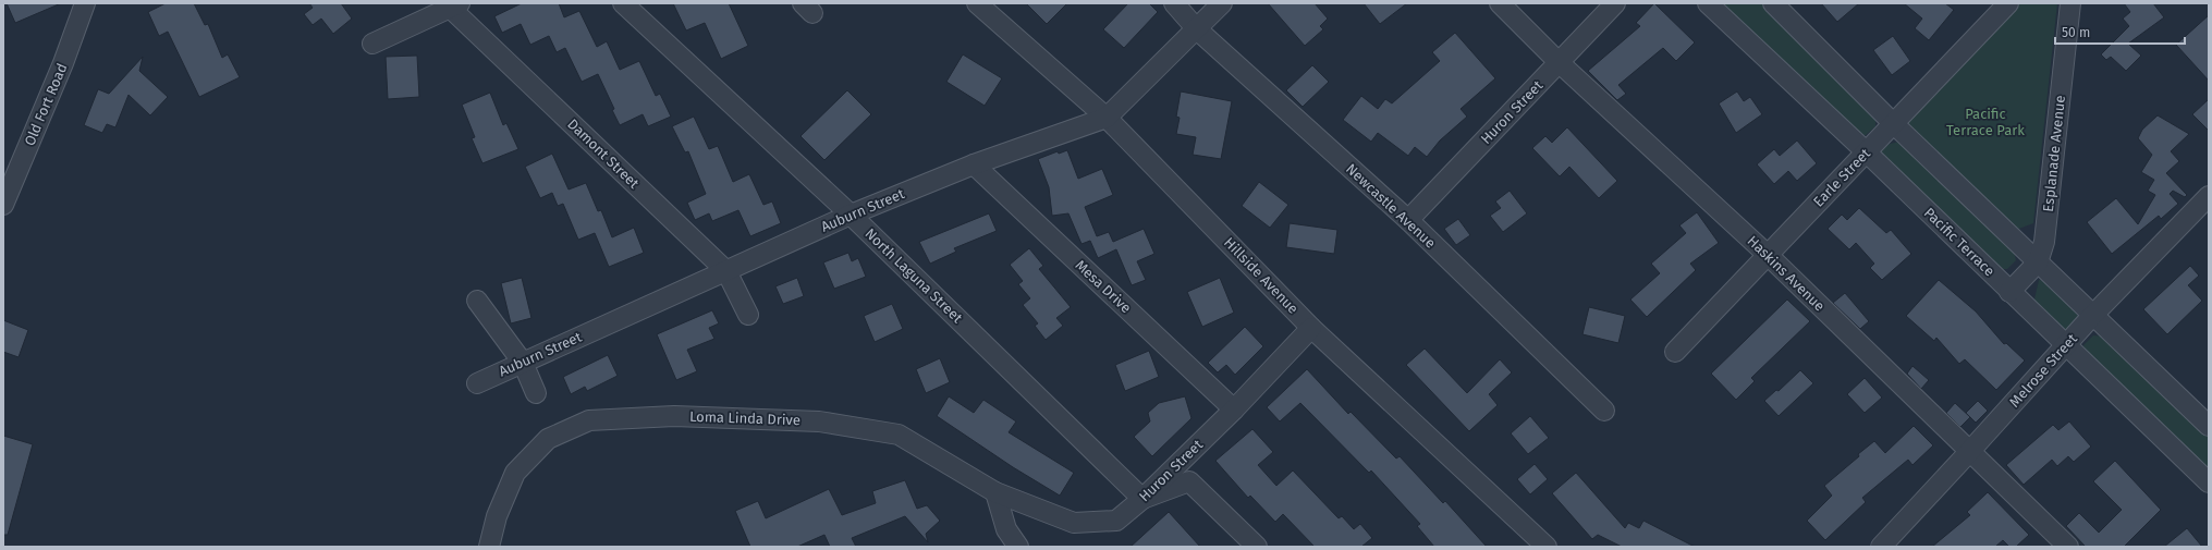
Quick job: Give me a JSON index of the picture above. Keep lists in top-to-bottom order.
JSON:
{
  "streets": {
    "street": [
      "Old Fort Road",
      "Huron Street",
      "Damont Street",
      "Esplanade Avenue",
      "Earle Street",
      "Newcastle Avenue",
      "Auburn Street",
      "Pacific Terrace",
      "Haskins Avenue",
      "North Laguna Street",
      "Hillside Avenue",
      "Mesa Drive",
      "Melrose Street",
      "Loma Linda Drive"
    ]
  },
  "crossings": [
    ["Huron Street", "Newcastle Avenue"],
    ["Huron Street", "Haskins Avenue"],
    ["Huron Street", "North Laguna Street"],
    ["Huron Street", "Hillside Avenue"],
    ["Huron Street", "Mesa Drive"],
    ["Huron Street", "Loma Linda Drive"],
    ["Damont Street", "Auburn Street"],
    ["Esplanade Avenue", "Pacific Terrace"],
    ["Earle Street", "Pacific Terrace"],
    ["Earle Street", "Haskins Avenue"],
    ["Newcastle Avenue", "Auburn Street"],
    ["Auburn Street", "North Laguna Street"],
    ["Auburn Street", "Hillside Avenue"],
    ["Auburn Street", "Mesa Drive"],
    ["Pacific Terrace", "Melrose Street"],
    ["Haskins Avenue", "Melrose Street"]
  ],
  "parks": ["Pacific Terrace Park"],
  "scale_bar": "50 m"
}
